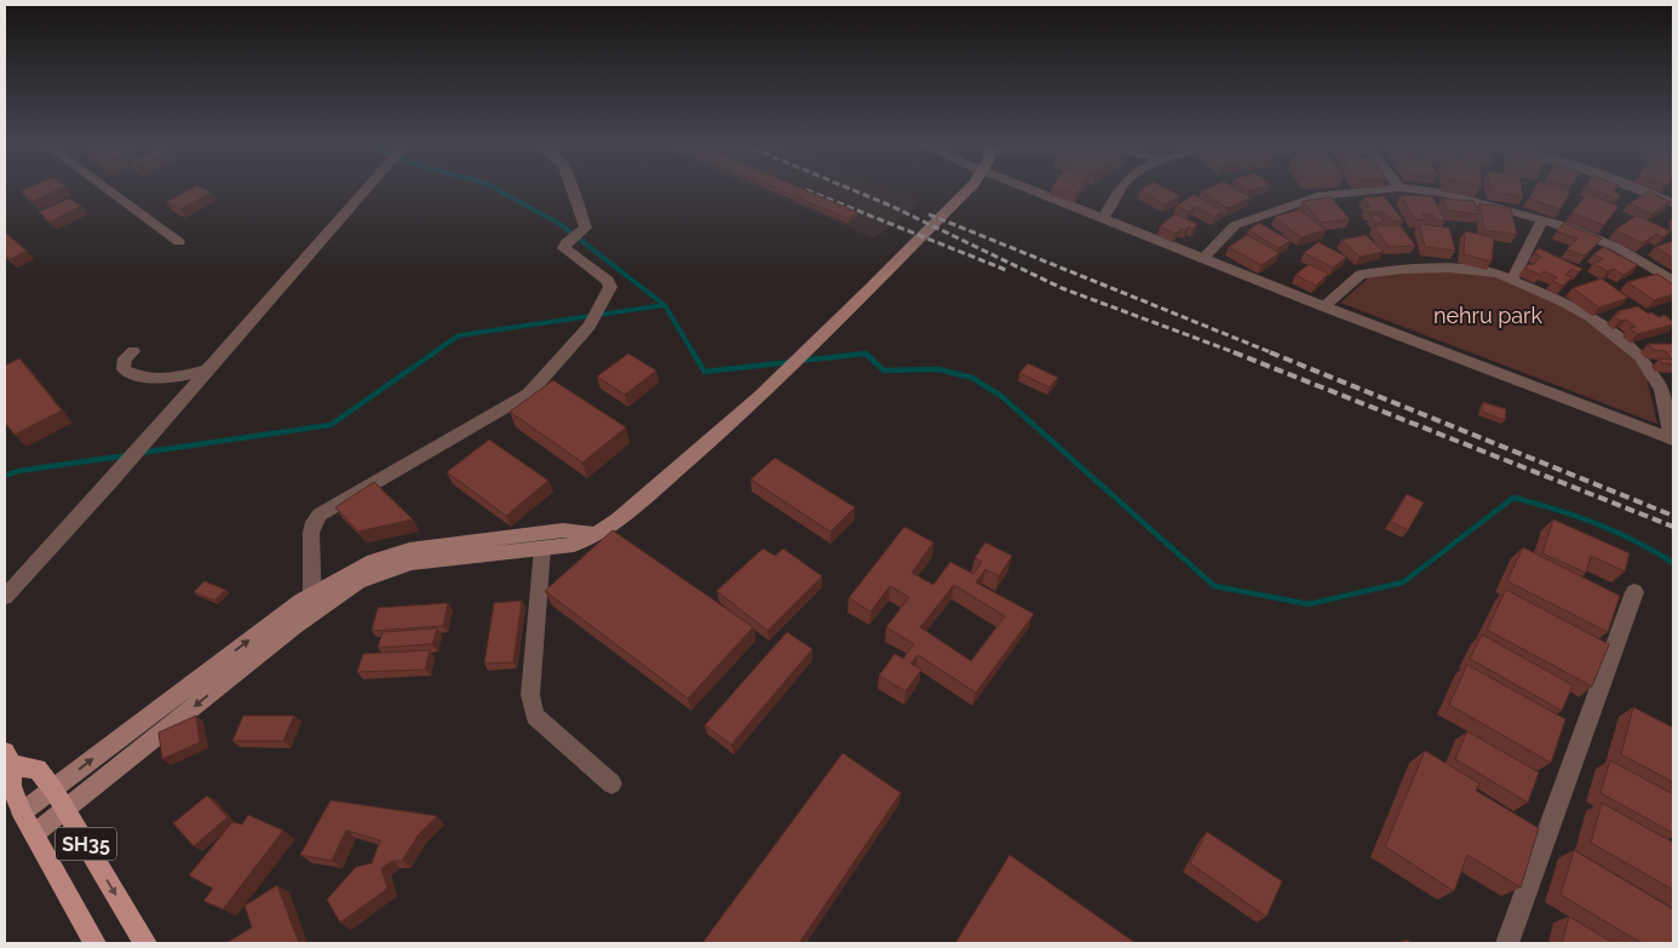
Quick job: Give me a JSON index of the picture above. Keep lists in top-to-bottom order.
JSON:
{
  "streets": {
    "main road": ["SH35"]
  },
  "parks": ["nehru park"]
}
